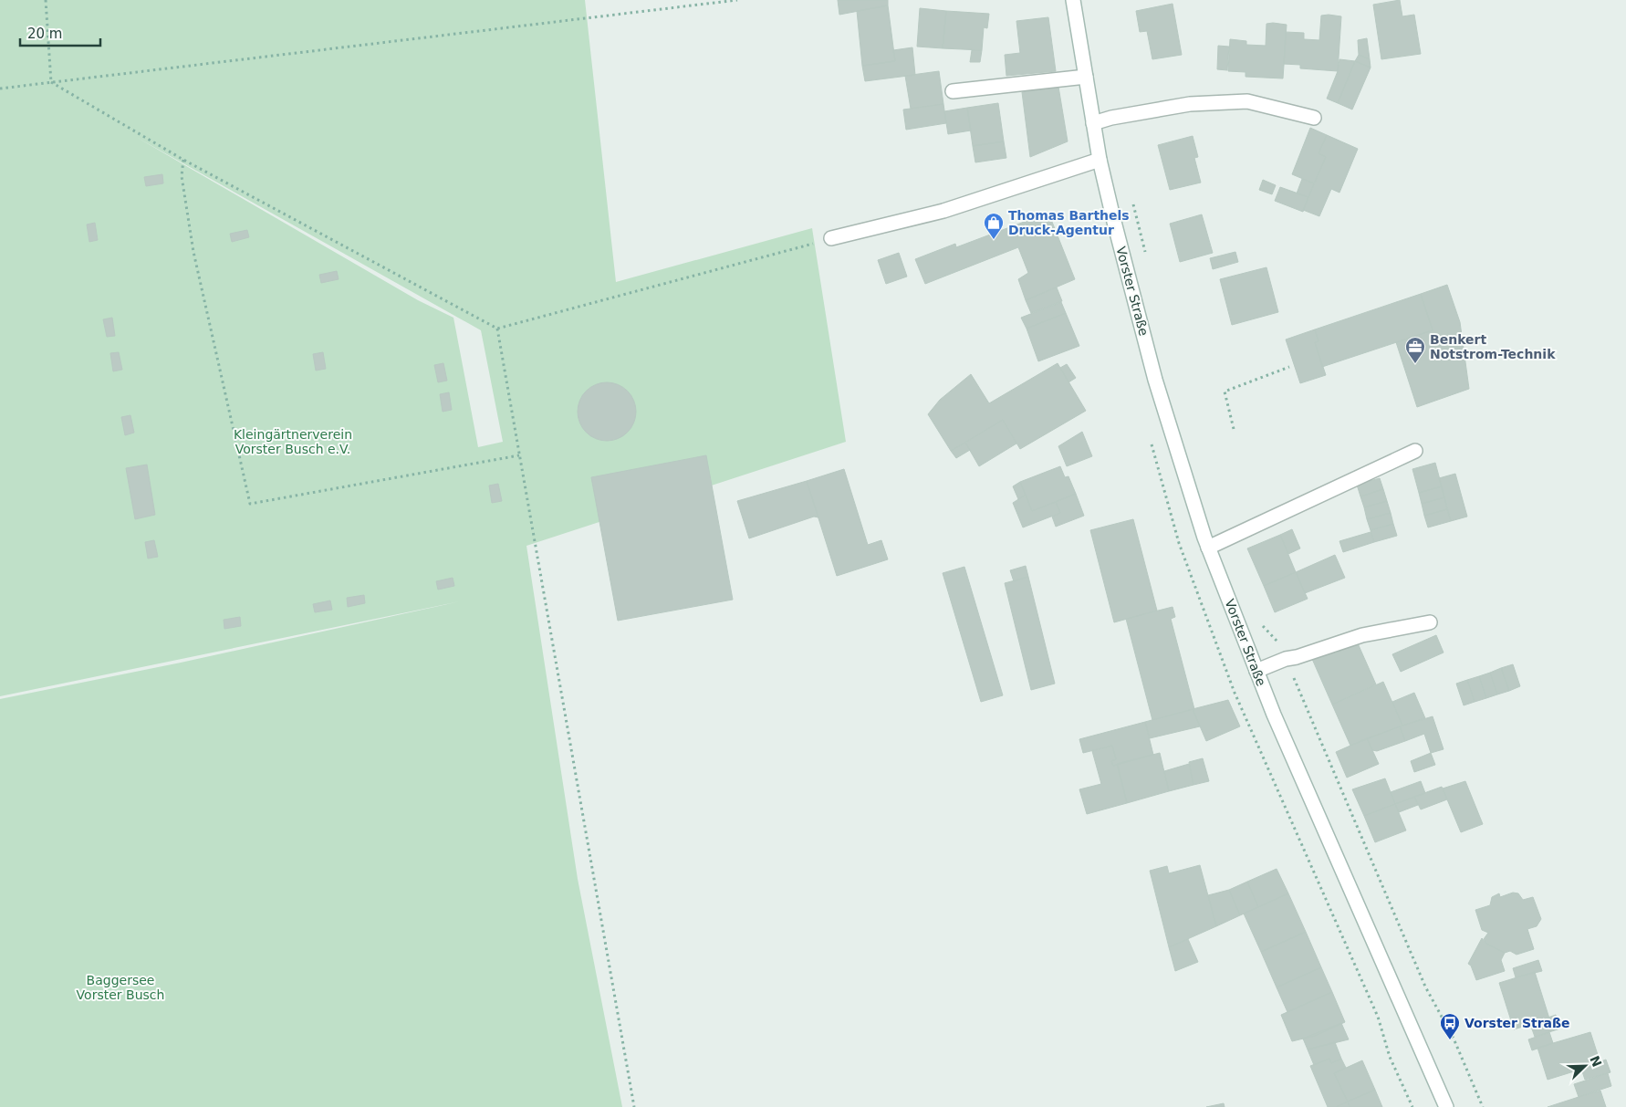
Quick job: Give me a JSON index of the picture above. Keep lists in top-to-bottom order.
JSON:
{
  "streets": {
    "main road": ["Vorster Straße"]
  },
  "parks": ["Kleingärtnerverein Vorster Busch e.V.", "Baggersee Vorster Busch"],
  "places": {
    "shop": ["Thomas Barthels Druck-Agentur"],
    "office": ["Benkert Notstrom-Technik"],
    "bus stop": ["Vorster Straße"]
  },
  "scale_bar": "20 m",
  "north": "top right"
}
